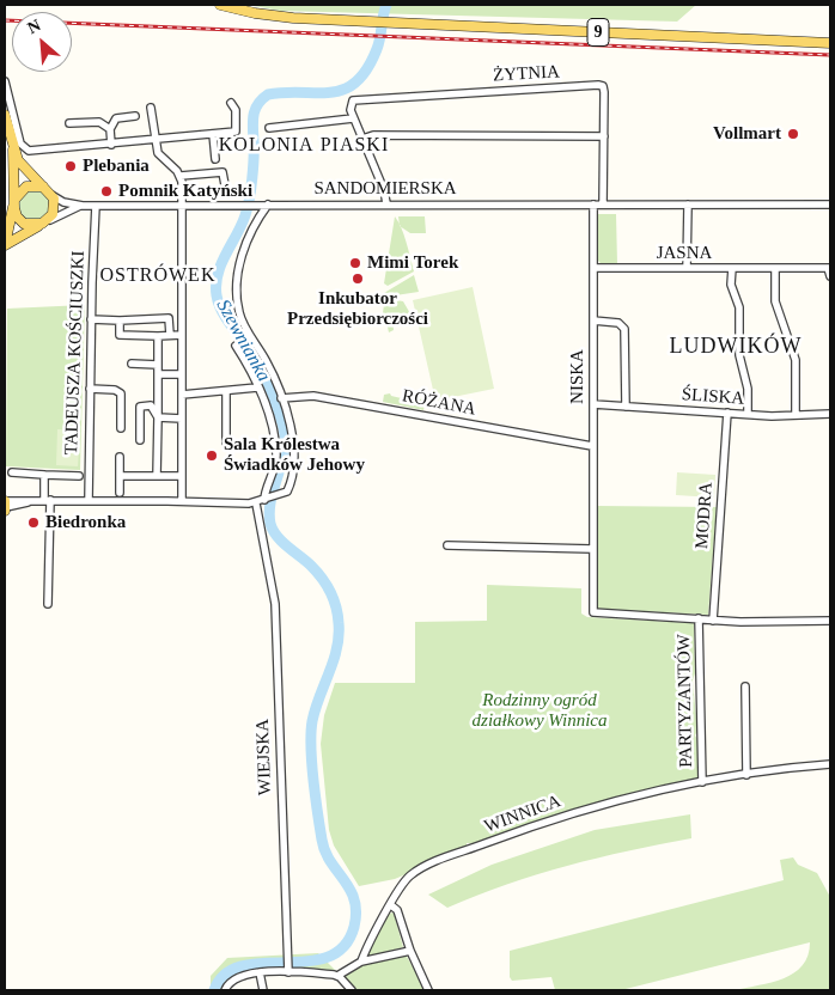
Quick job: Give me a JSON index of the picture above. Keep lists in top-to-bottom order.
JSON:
{
  "streets": {
    "main road": ["9"],
    "street": [
      "ŻYTNIA",
      "SANDOMIERSKA",
      "JASNA",
      "TADEUSZA KOŚCIUSZKI",
      "NISKA",
      "ŚLISKA",
      "RÓŻANA",
      "MODRA",
      "PARTYZANTÓW",
      "WIEJSKA",
      "WINNICA"
    ]
  },
  "crossings": [
    ["ŻYTNIA", "SANDOMIERSKA"],
    ["SANDOMIERSKA", "TADEUSZA KOŚCIUSZKI"],
    ["SANDOMIERSKA", "NISKA"],
    ["JASNA", "NISKA"],
    ["NISKA", "ŚLISKA"],
    ["NISKA", "RÓŻANA"],
    ["NISKA", "PARTYZANTÓW"],
    ["ŚLISKA", "MODRA"],
    ["MODRA", "PARTYZANTÓW"],
    ["PARTYZANTÓW", "WINNICA"]
  ],
  "districts": ["KOLONIA PIASKI", "OSTRÓWEK", "LUDWIKÓW"],
  "water": ["Szewnianka"],
  "parks": ["Rodzinny ogród działkowy Winnica"],
  "places": [
    "Vollmart",
    "Plebania",
    "Pomnik Katyński",
    "Mimi Torek",
    "Inkubator Przedsiębiorczości",
    "Sala Królestwa Świadków Jehowy",
    "Biedronka"
  ],
  "north": "top left"
}
